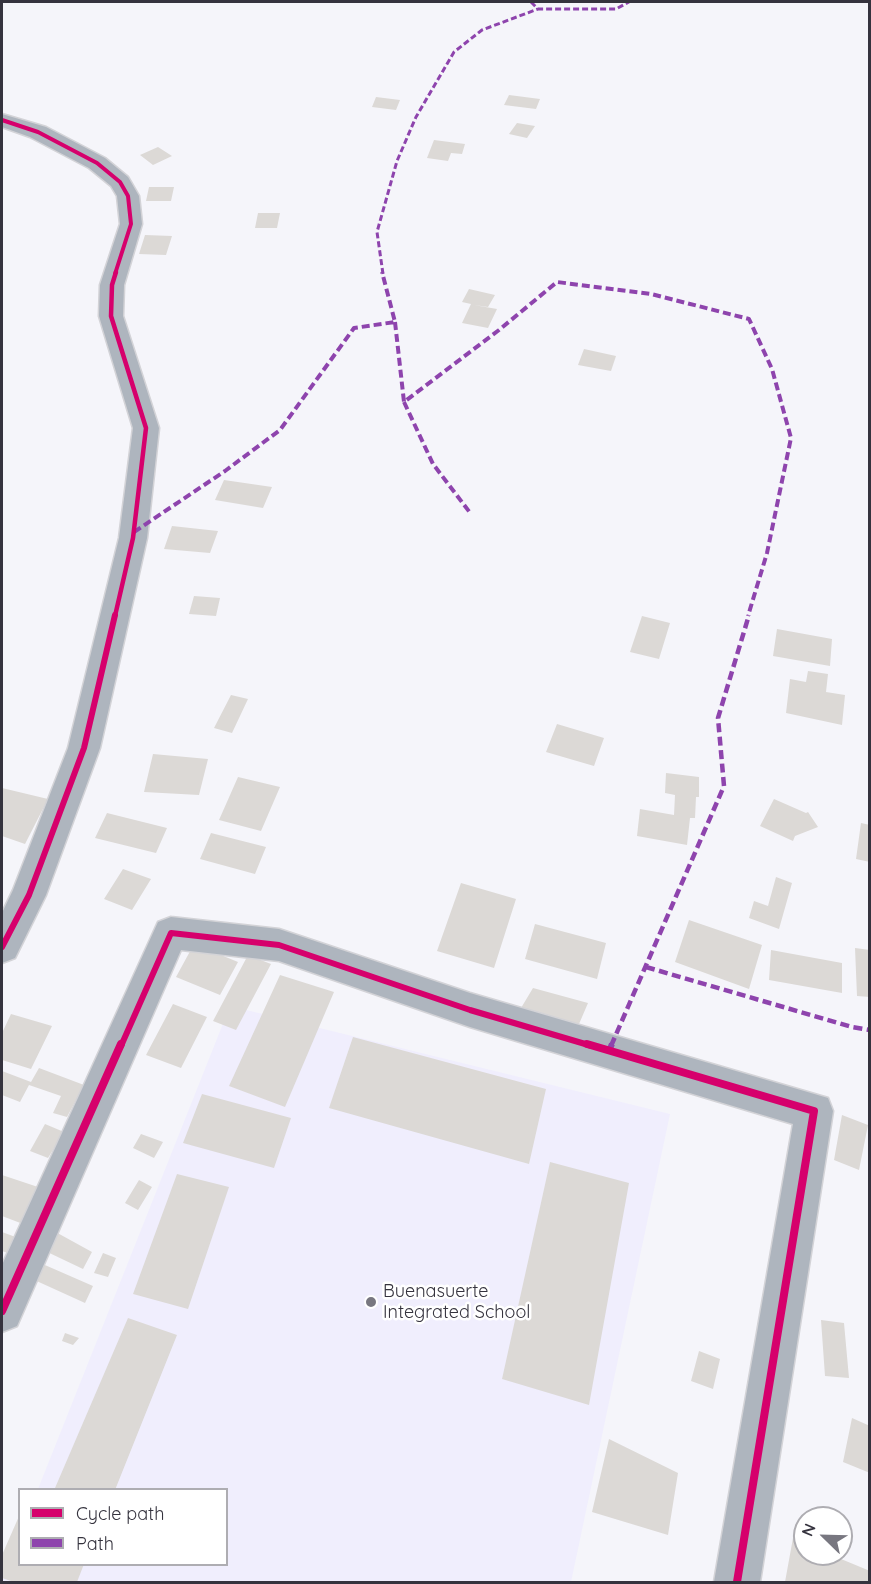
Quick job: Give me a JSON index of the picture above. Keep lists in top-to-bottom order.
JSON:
{
  "places": ["Buenasuerte Integrated School"],
  "legend": ["Cycle path", "Path"],
  "north": "top left"
}
